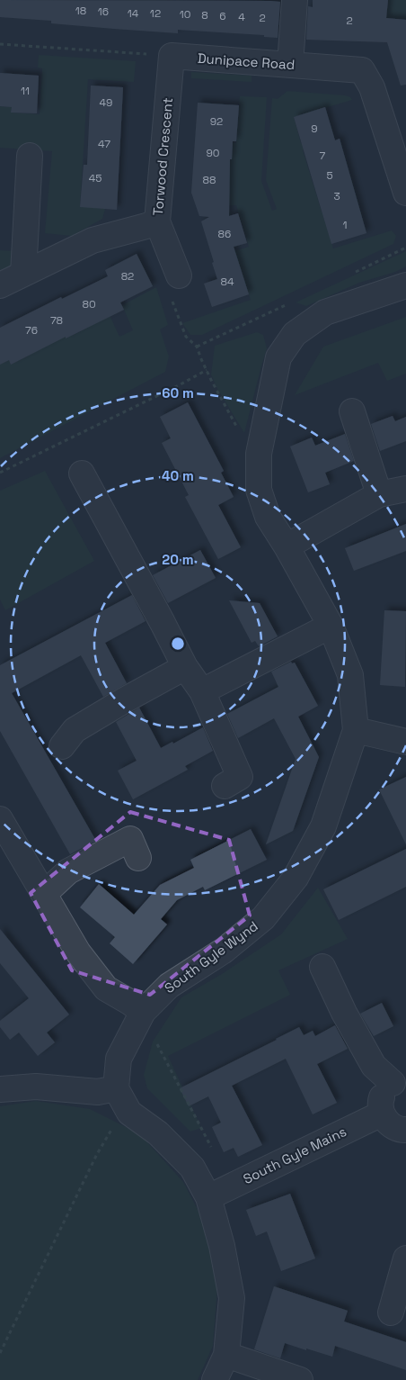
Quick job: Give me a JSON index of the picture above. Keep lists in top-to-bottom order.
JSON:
{
  "streets": {
    "street": [
      "Dunipace Road",
      "Torwood Crescent",
      "South Gyle Wynd",
      "South Gyle Mains"
    ]
  },
  "crossings": [
    ["Dunipace Road", "Torwood Crescent"]
  ],
  "house_numbers": [
    "18",
    "16",
    "14",
    "12",
    "10",
    "8",
    "6",
    "4",
    "2",
    "2",
    "11",
    "49",
    "92",
    "9",
    "47",
    "90",
    "7",
    "5",
    "45",
    "88",
    "3",
    "1",
    "86",
    "82",
    "84",
    "80",
    "78",
    "76"
  ],
  "rings": ["60 m", "40 m", "20 m"]
}
